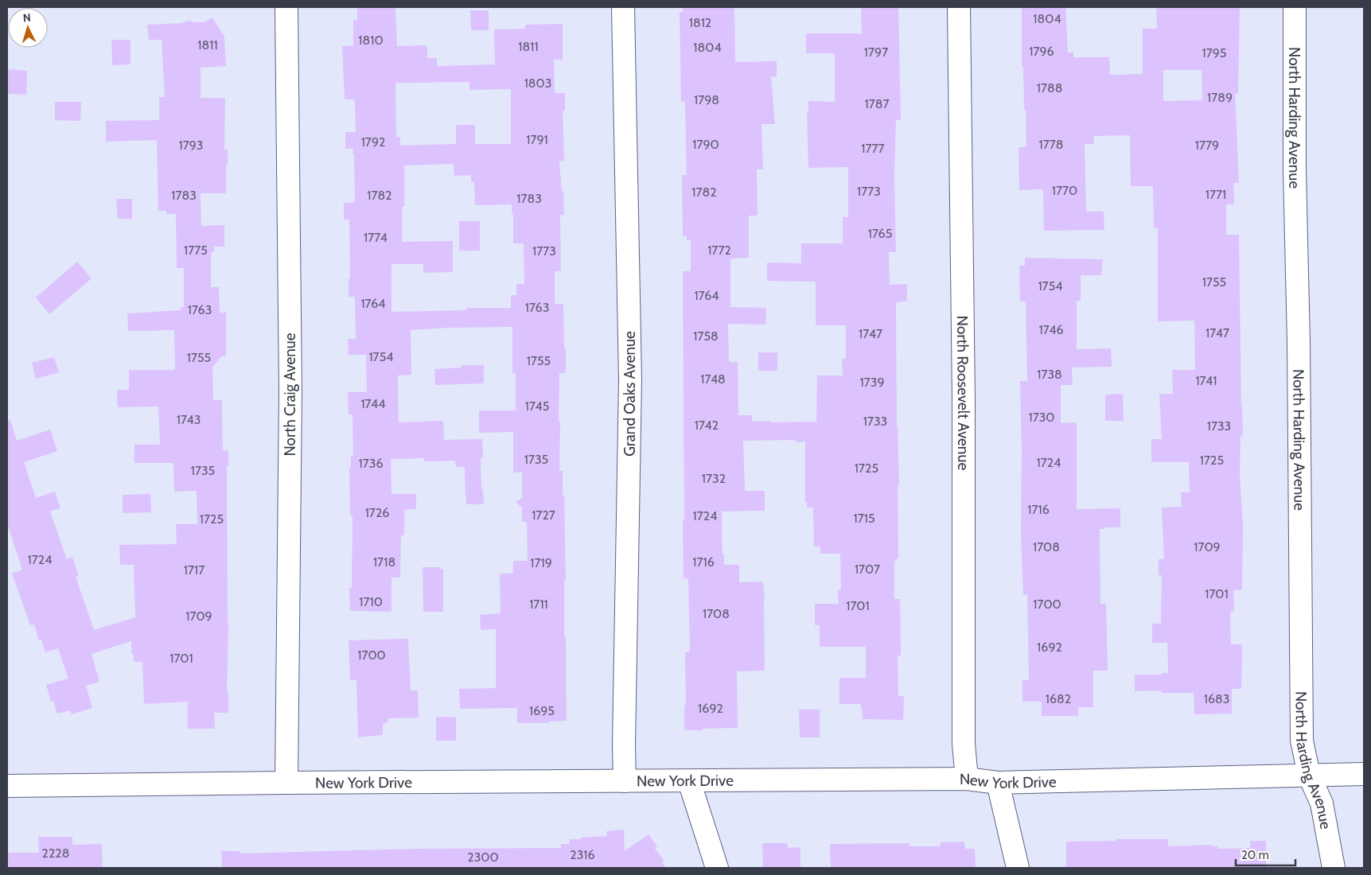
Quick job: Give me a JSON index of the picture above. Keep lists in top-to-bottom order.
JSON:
{
  "streets": {
    "street": [
      "North Harding Avenue",
      "North Roosevelt Avenue",
      "Grand Oaks Avenue",
      "North Craig Avenue",
      "New York Drive"
    ]
  },
  "crossings": [
    ["North Harding Avenue", "New York Drive"],
    ["North Roosevelt Avenue", "New York Drive"],
    ["Grand Oaks Avenue", "New York Drive"],
    ["North Craig Avenue", "New York Drive"]
  ],
  "house_numbers": [
    "1804",
    "1812",
    "1810",
    "1811",
    "1811",
    "1804",
    "1796",
    "1797",
    "1795",
    "1803",
    "1788",
    "1789",
    "1798",
    "1787",
    "1791",
    "1792",
    "1790",
    "1778",
    "1793",
    "1779",
    "1777",
    "1770",
    "1773",
    "1782",
    "1771",
    "1783",
    "1782",
    "1783",
    "1765",
    "1774",
    "1775",
    "1772",
    "1773",
    "1755",
    "1754",
    "1764",
    "1764",
    "1763",
    "1763",
    "1746",
    "1747",
    "1747",
    "1758",
    "1754",
    "1755",
    "1755",
    "1738",
    "1748",
    "1741",
    "1739",
    "1744",
    "1745",
    "1730",
    "1743",
    "1733",
    "1742",
    "1733",
    "1735",
    "1725",
    "1724",
    "1736",
    "1725",
    "1735",
    "1732",
    "1716",
    "1726",
    "1727",
    "1724",
    "1715",
    "1725",
    "1708",
    "1709",
    "1724",
    "1718",
    "1716",
    "1719",
    "1707",
    "1717",
    "1701",
    "1710",
    "1711",
    "1700",
    "1701",
    "1708",
    "1709",
    "1692",
    "1700",
    "1701",
    "1682",
    "1683",
    "1692",
    "1695",
    "2228",
    "2316",
    "2300"
  ],
  "scale_bar": "20 m",
  "north": "top"
}
